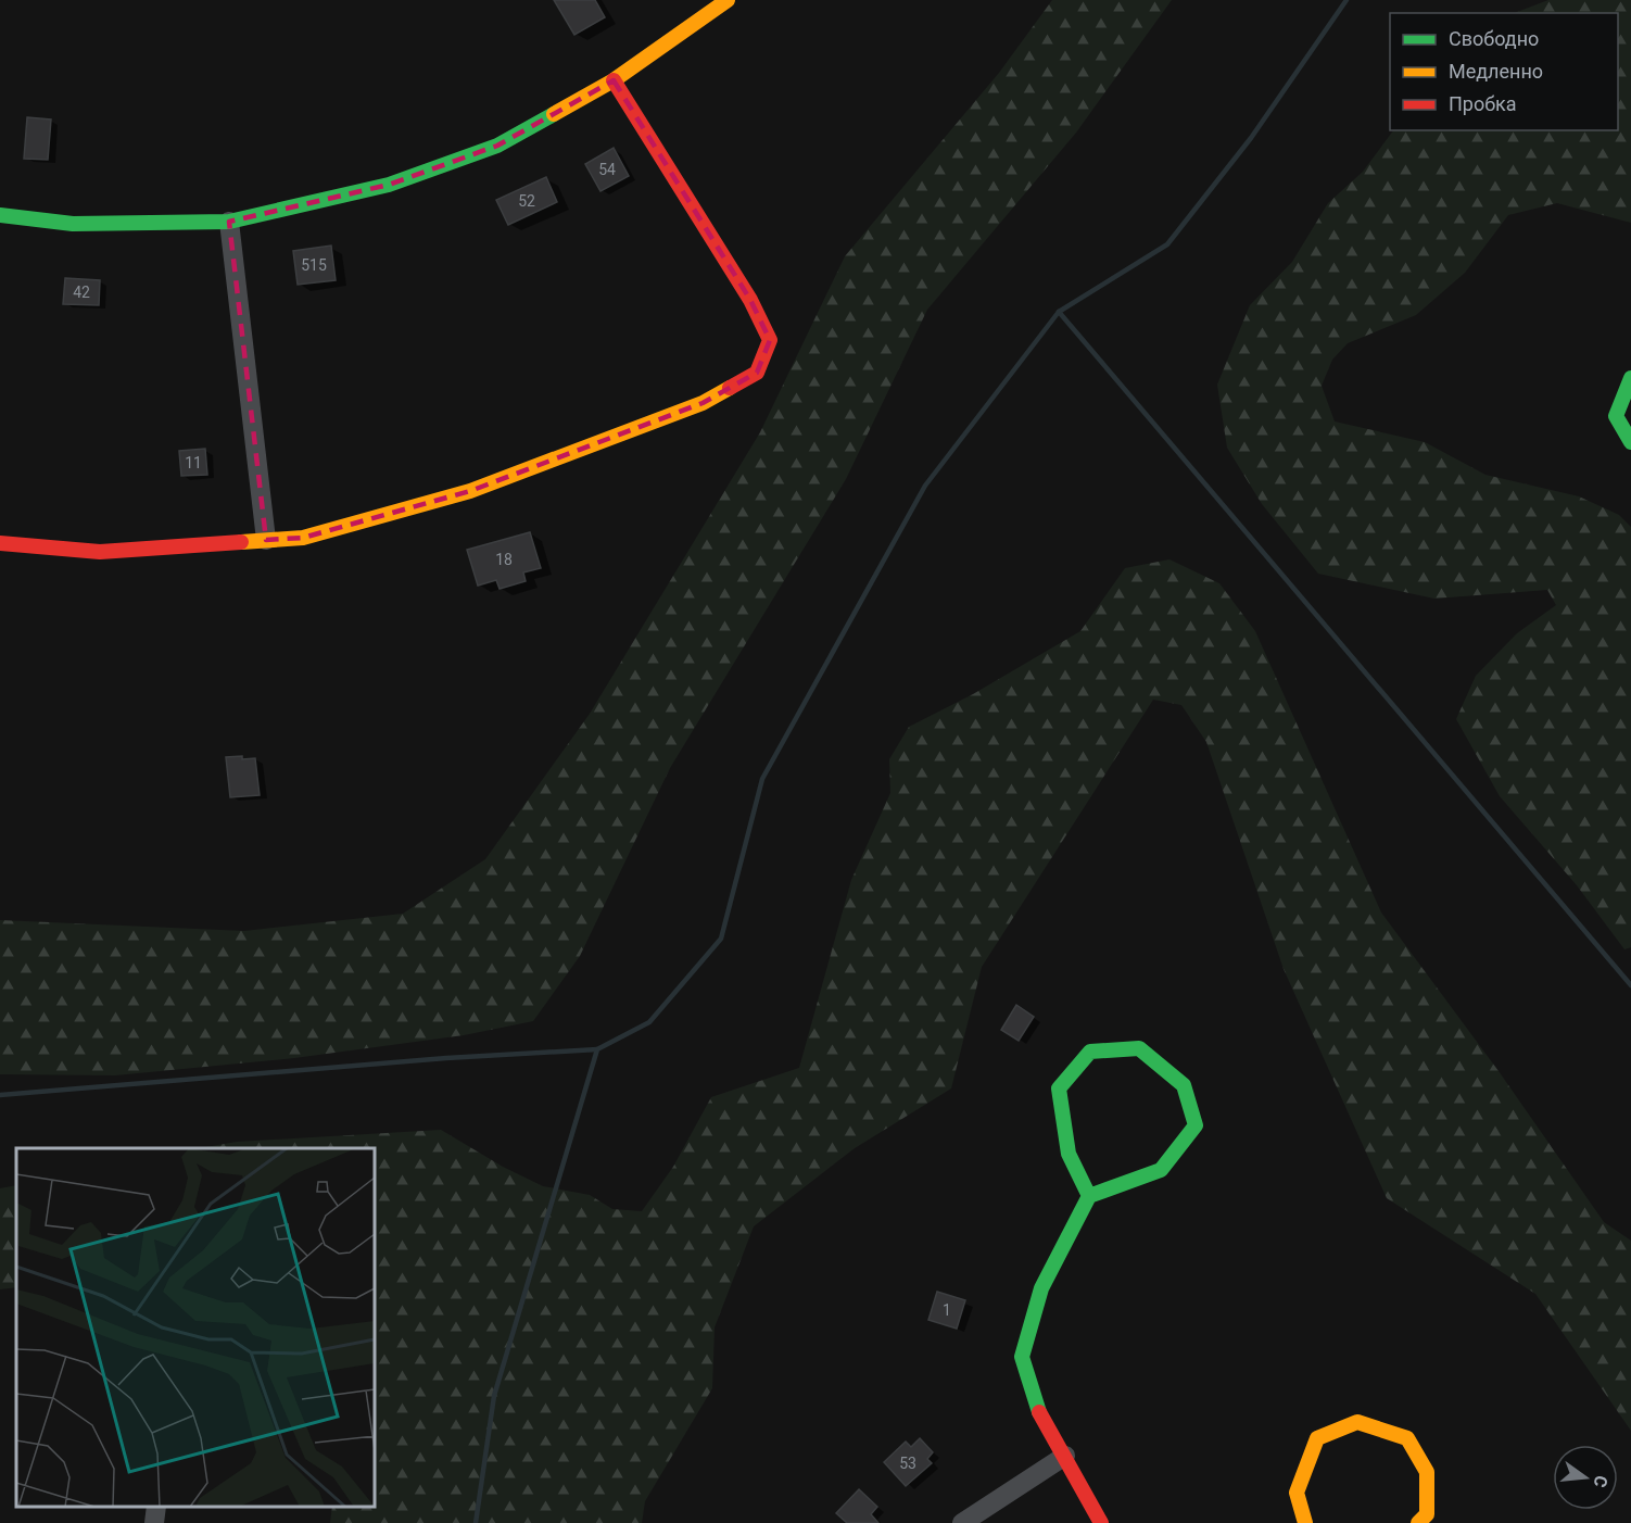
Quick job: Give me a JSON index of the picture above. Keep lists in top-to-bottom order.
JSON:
{
  "house_numbers": [
    "54",
    "52",
    "515",
    "42",
    "11",
    "18",
    "1",
    "53"
  ],
  "legend": ["Свободно", "Медленно", "Пробка"],
  "north": "right"
}
